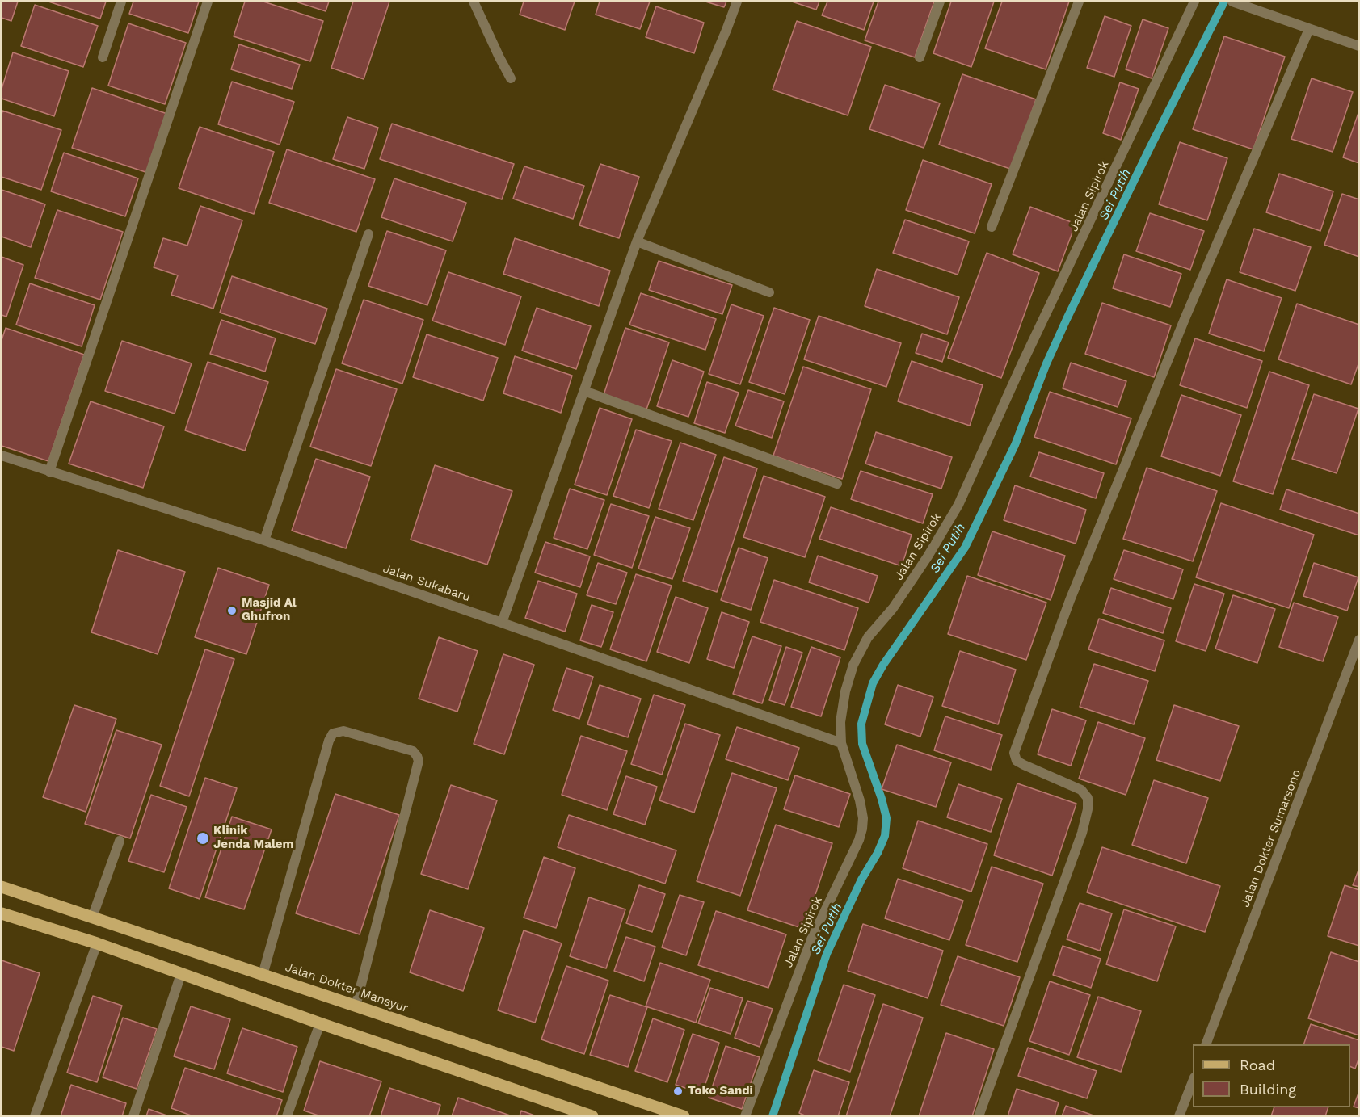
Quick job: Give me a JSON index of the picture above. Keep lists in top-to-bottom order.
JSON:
{
  "streets": {
    "main road": ["Jalan Dokter Mansyur"],
    "street": ["Jalan Sipirok", "Jalan Sukabaru", "Jalan Dokter Sumarsono"]
  },
  "crossings": [
    ["Jalan Sipirok", "Jalan Sukabaru"]
  ],
  "water": ["Sei Putih"],
  "places": ["Masjid Al Ghufron", "Klinik Jenda Malem", "Toko Sandi"],
  "legend": ["Road", "Building"]
}
